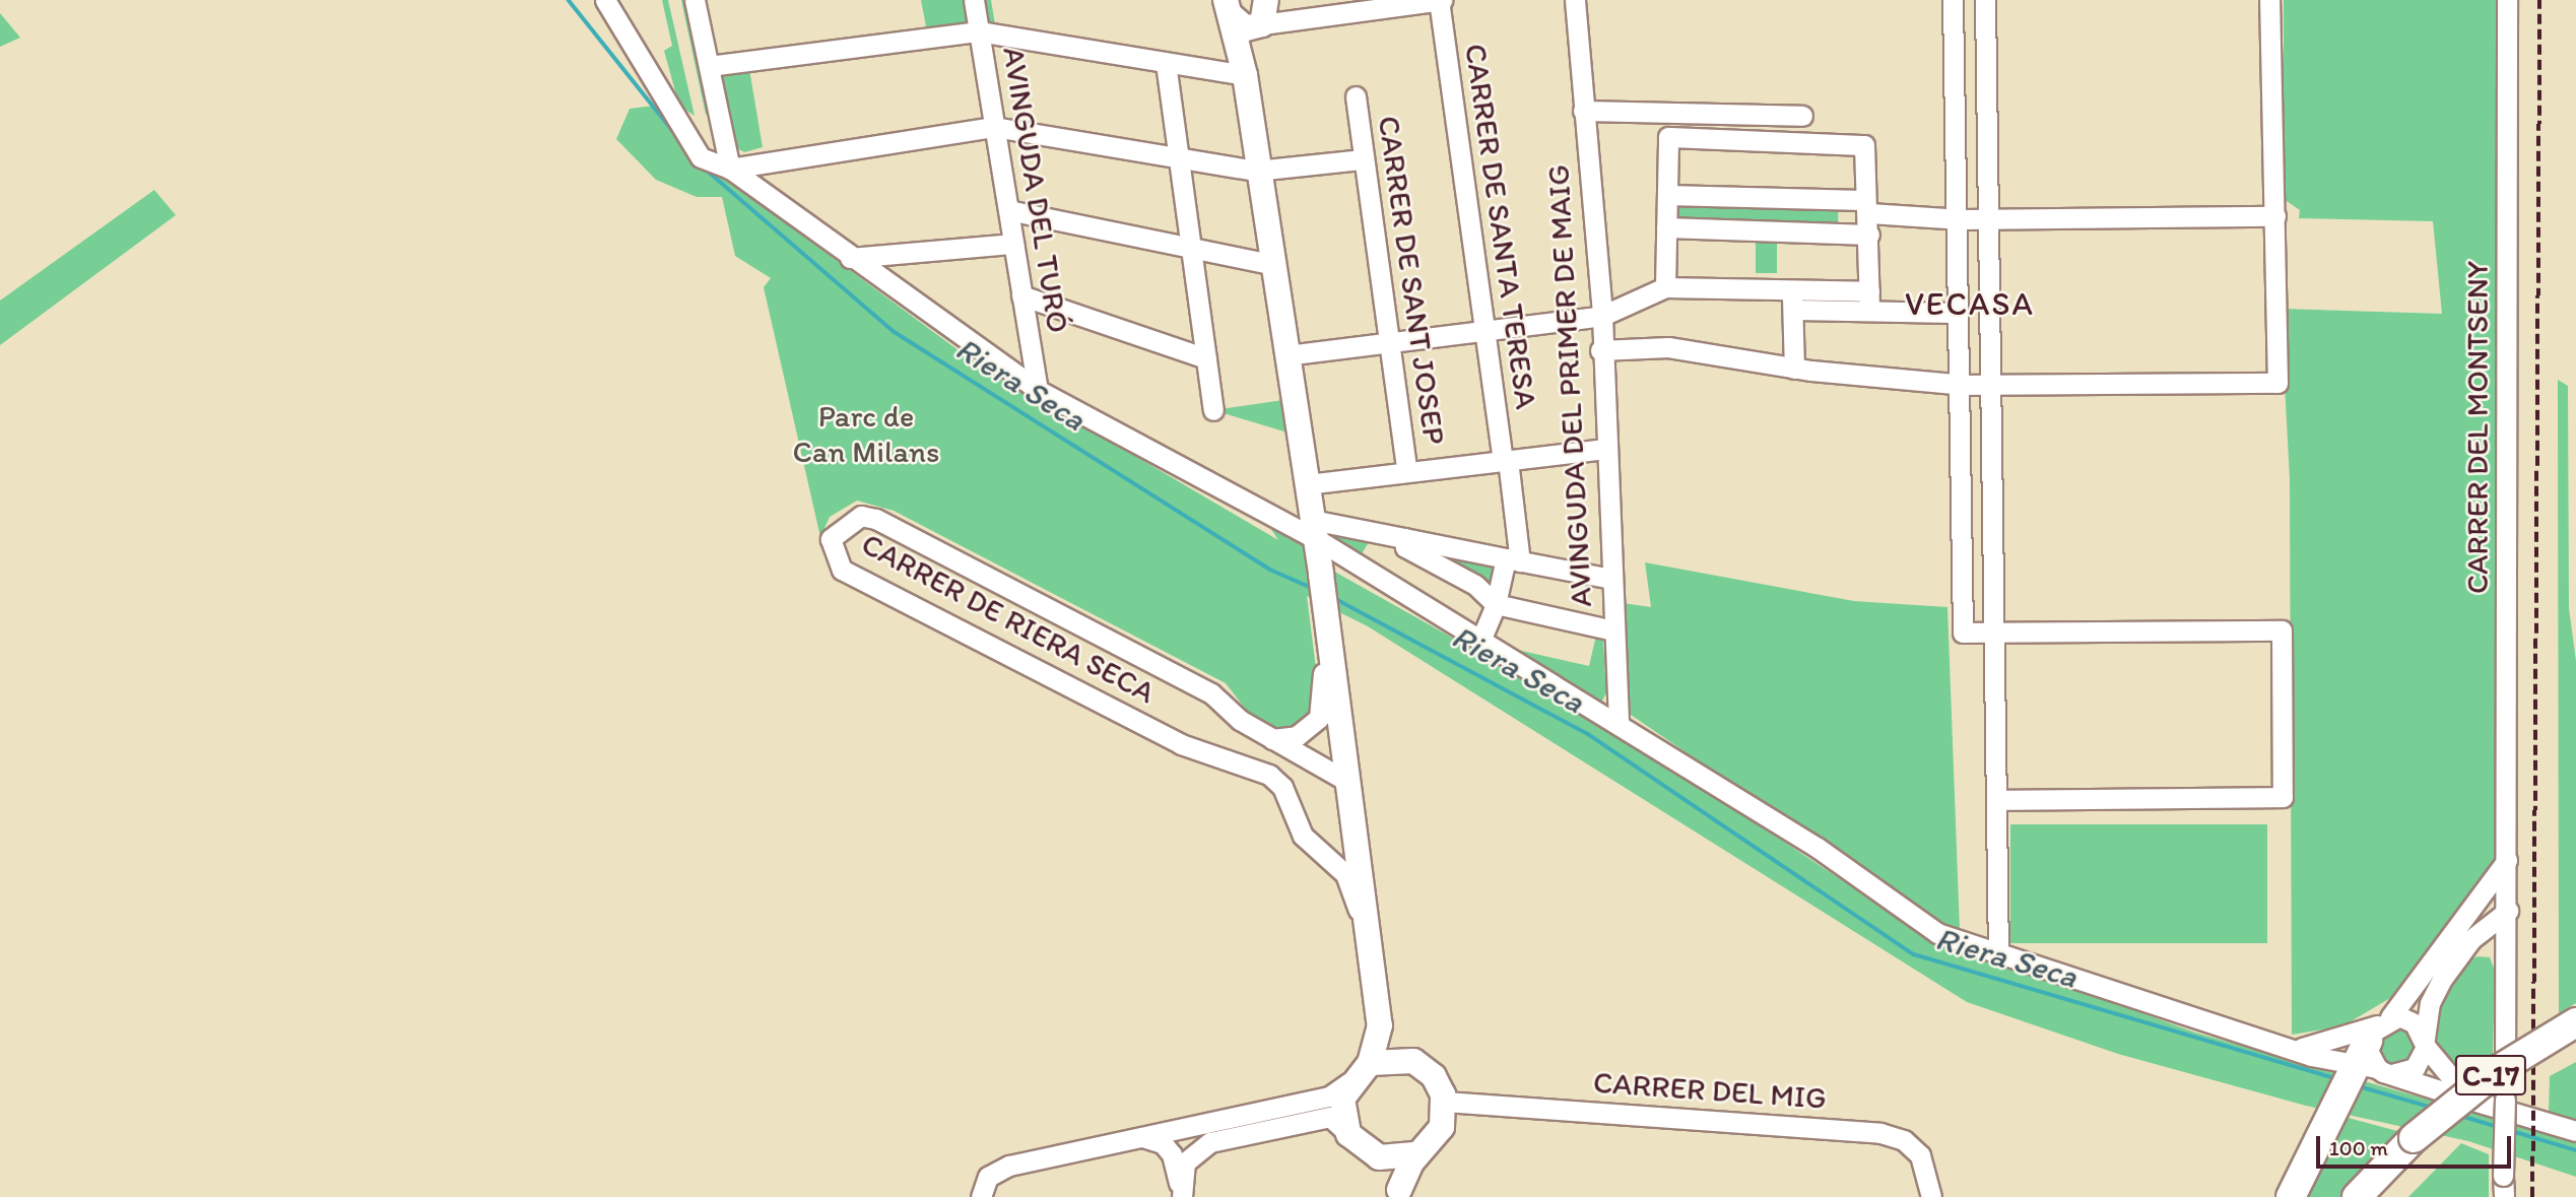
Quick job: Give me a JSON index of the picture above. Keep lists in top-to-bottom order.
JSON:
{
  "streets": {
    "highway": ["C-17"],
    "street": [
      "AVINGUDA DEL TURÓ",
      "CARRER DE SANTA TERESA",
      "CARRER DE SANT JOSEP",
      "AVINGUDA DEL PRIMER DE MAIG",
      "CARRER DEL MONTSENY",
      "CARRER DE RIERA SECA",
      "CARRER DEL MIG"
    ]
  },
  "districts": ["VECASA"],
  "water": ["Riera Seca"],
  "parks": ["Parc de Can Milans"],
  "scale_bar": "100 m"
}
